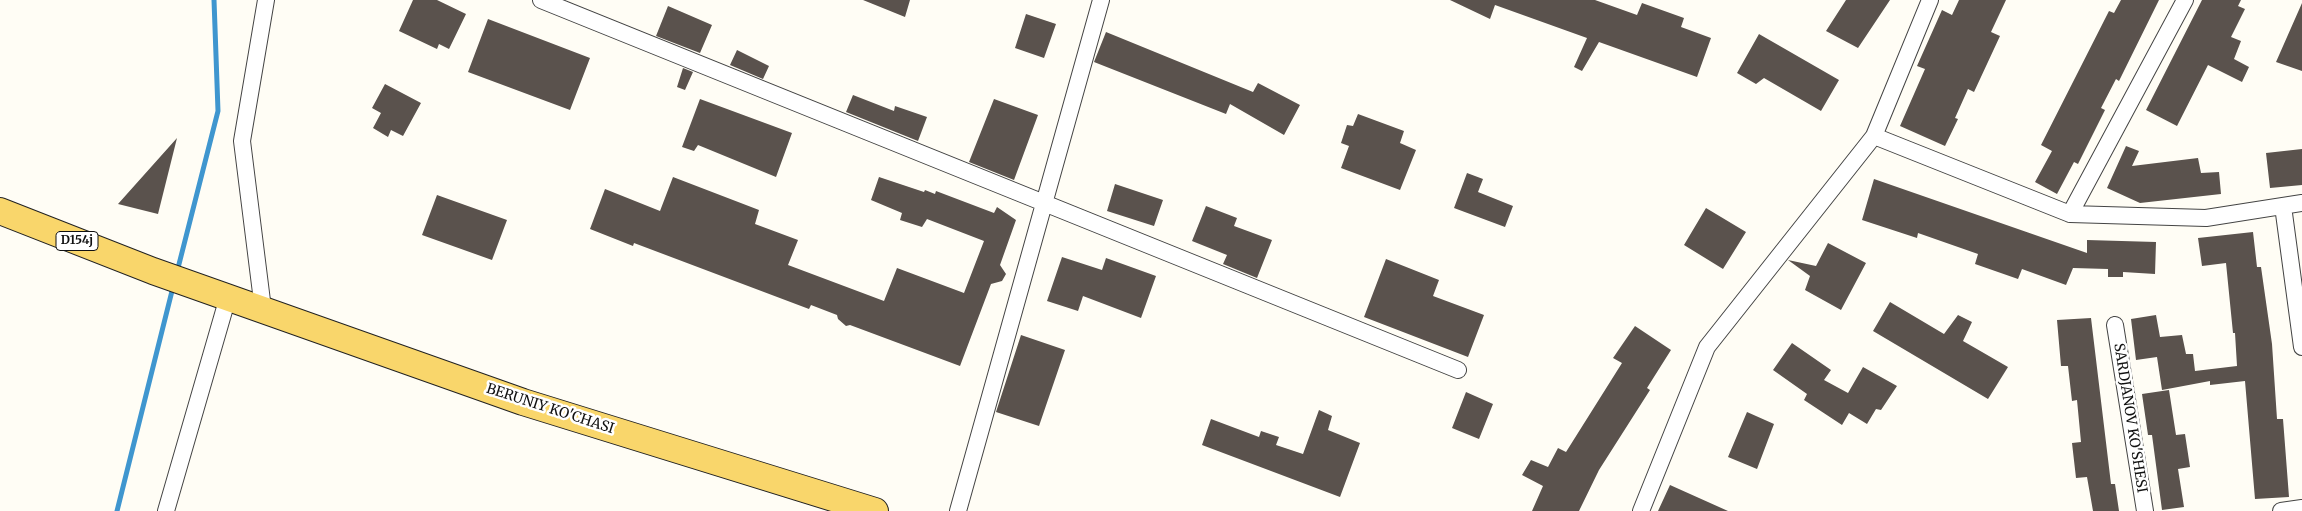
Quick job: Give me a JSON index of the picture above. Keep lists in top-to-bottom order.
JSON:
{
  "streets": {
    "main road": ["D154j", "BERUNIY KO'CHASI"],
    "street": ["SARDJANOV KO'SHESI"]
  },
  "crossings": [
    ["D154j", "BERUNIY KO'CHASI"]
  ]
}
